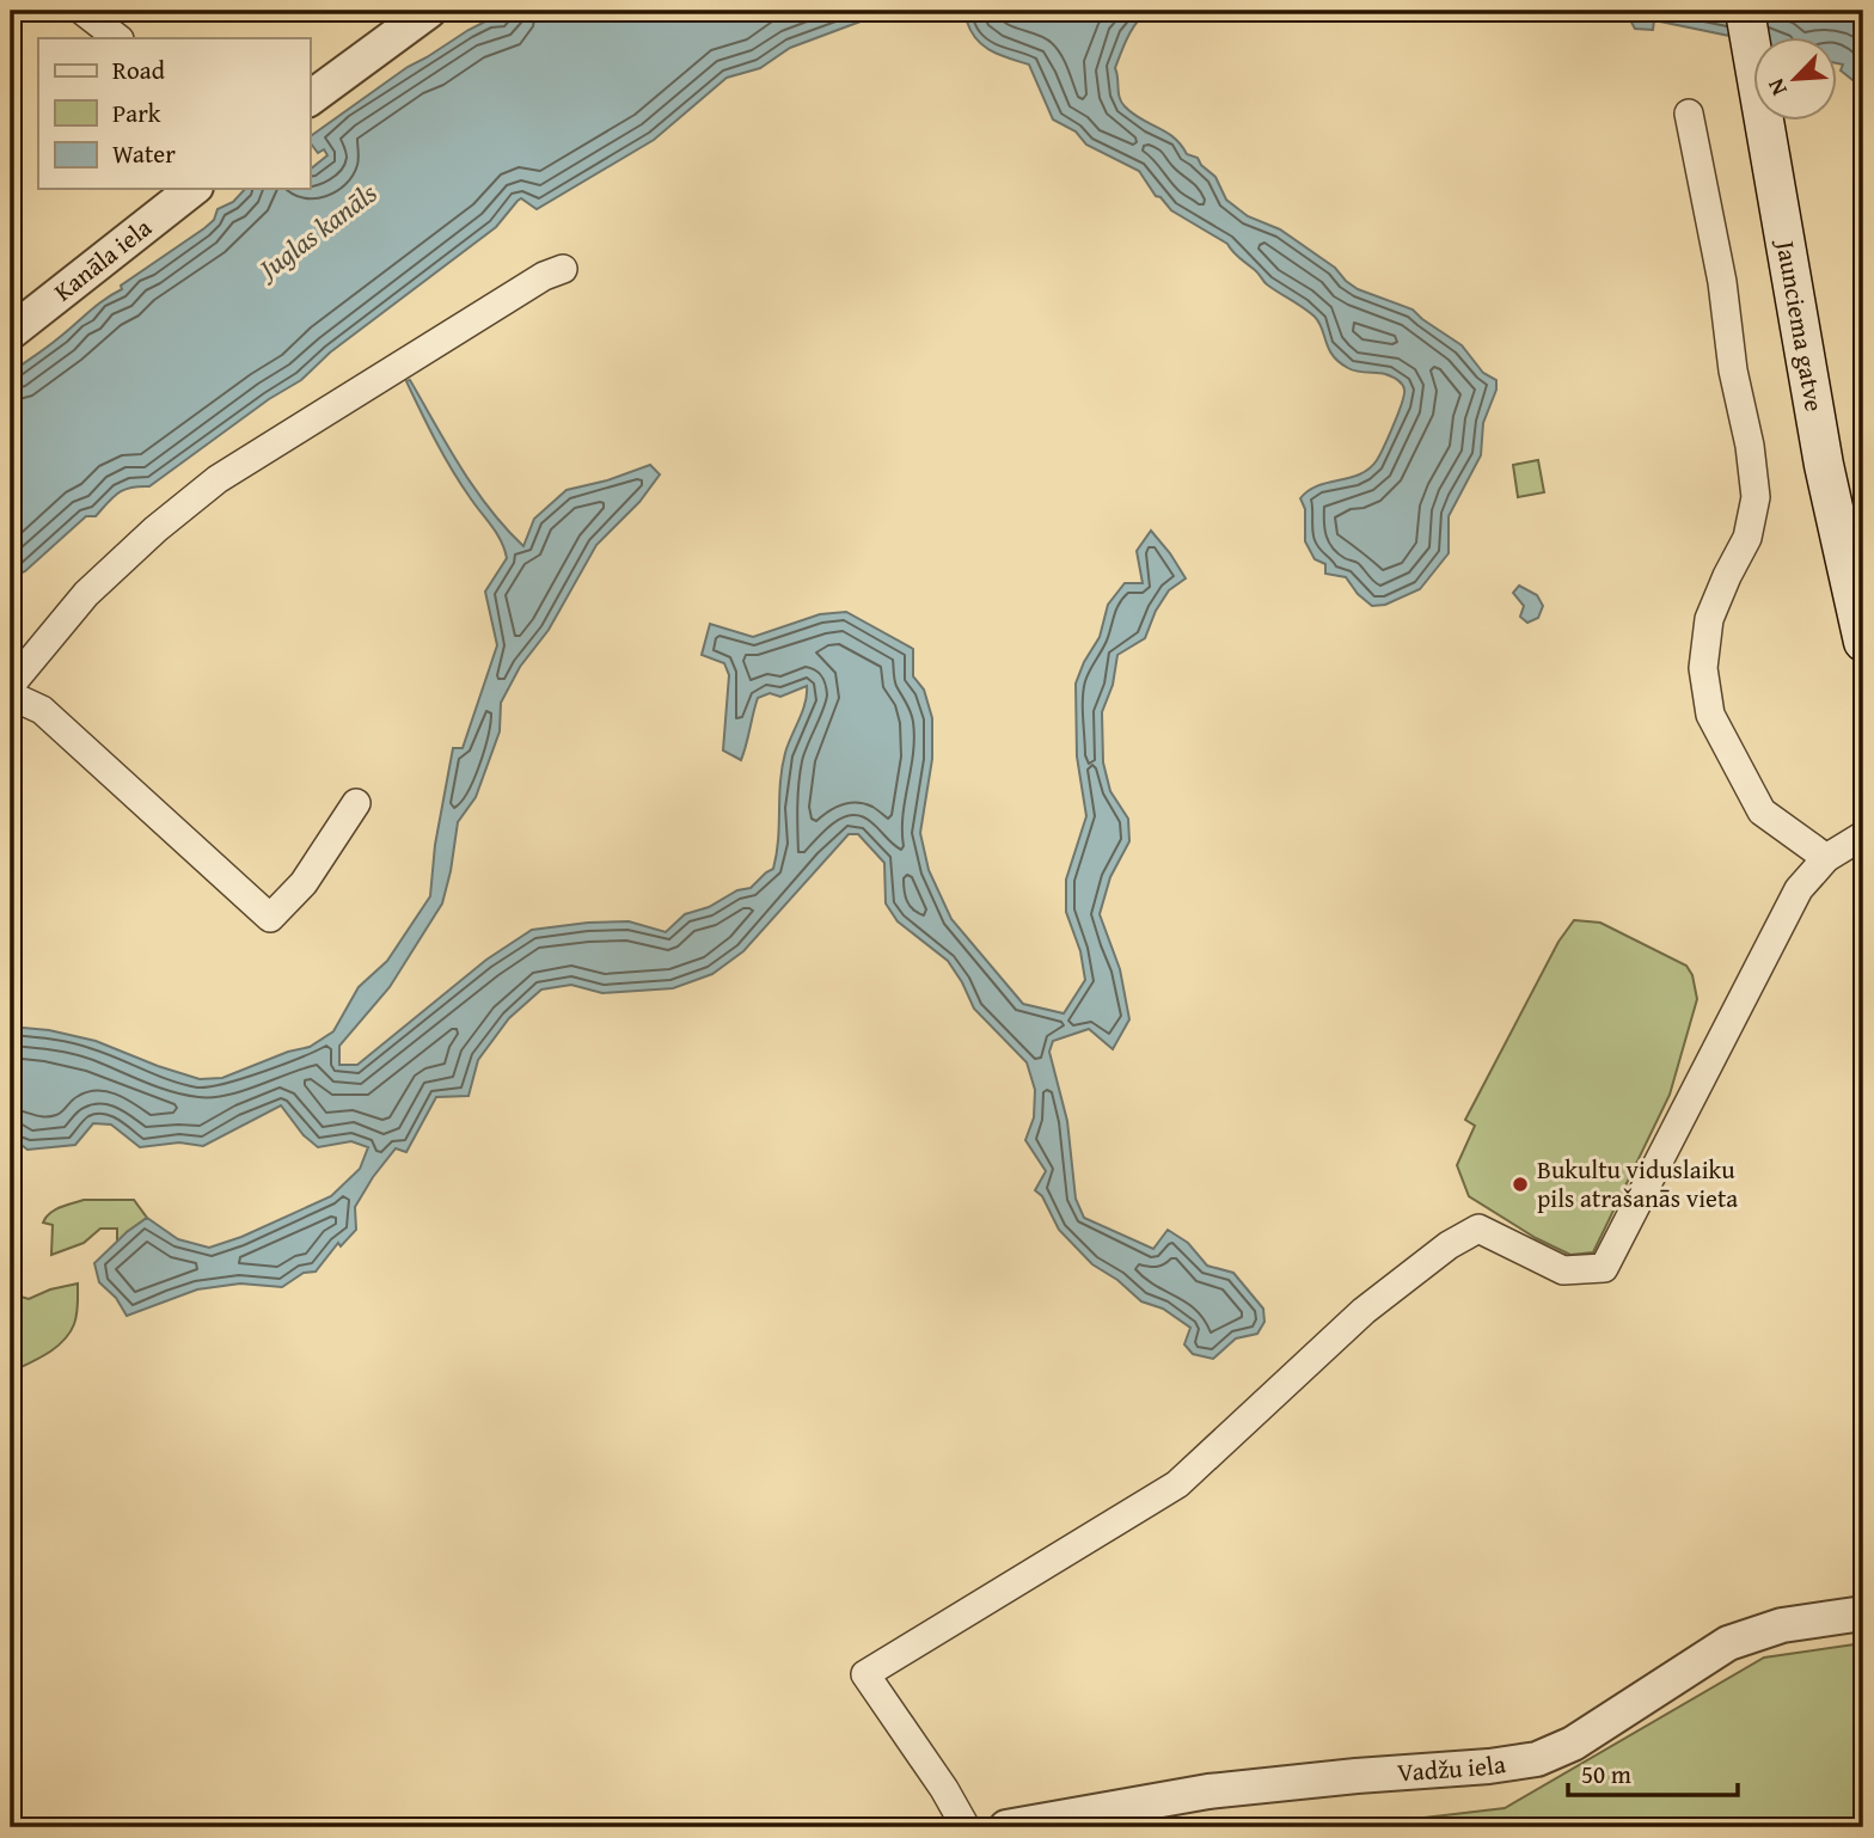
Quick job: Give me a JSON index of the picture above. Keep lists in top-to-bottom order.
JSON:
{
  "streets": {
    "main road": ["Jaunciema gatve"],
    "street": ["Kanāla iela", "Vadžu iela"]
  },
  "water": ["Juglas kanāls"],
  "places": ["Bukultu viduslaiku pils atrašanās vieta"],
  "legend": ["Road", "Park", "Water"],
  "scale_bar": "50 m",
  "north": "bottom left"
}
